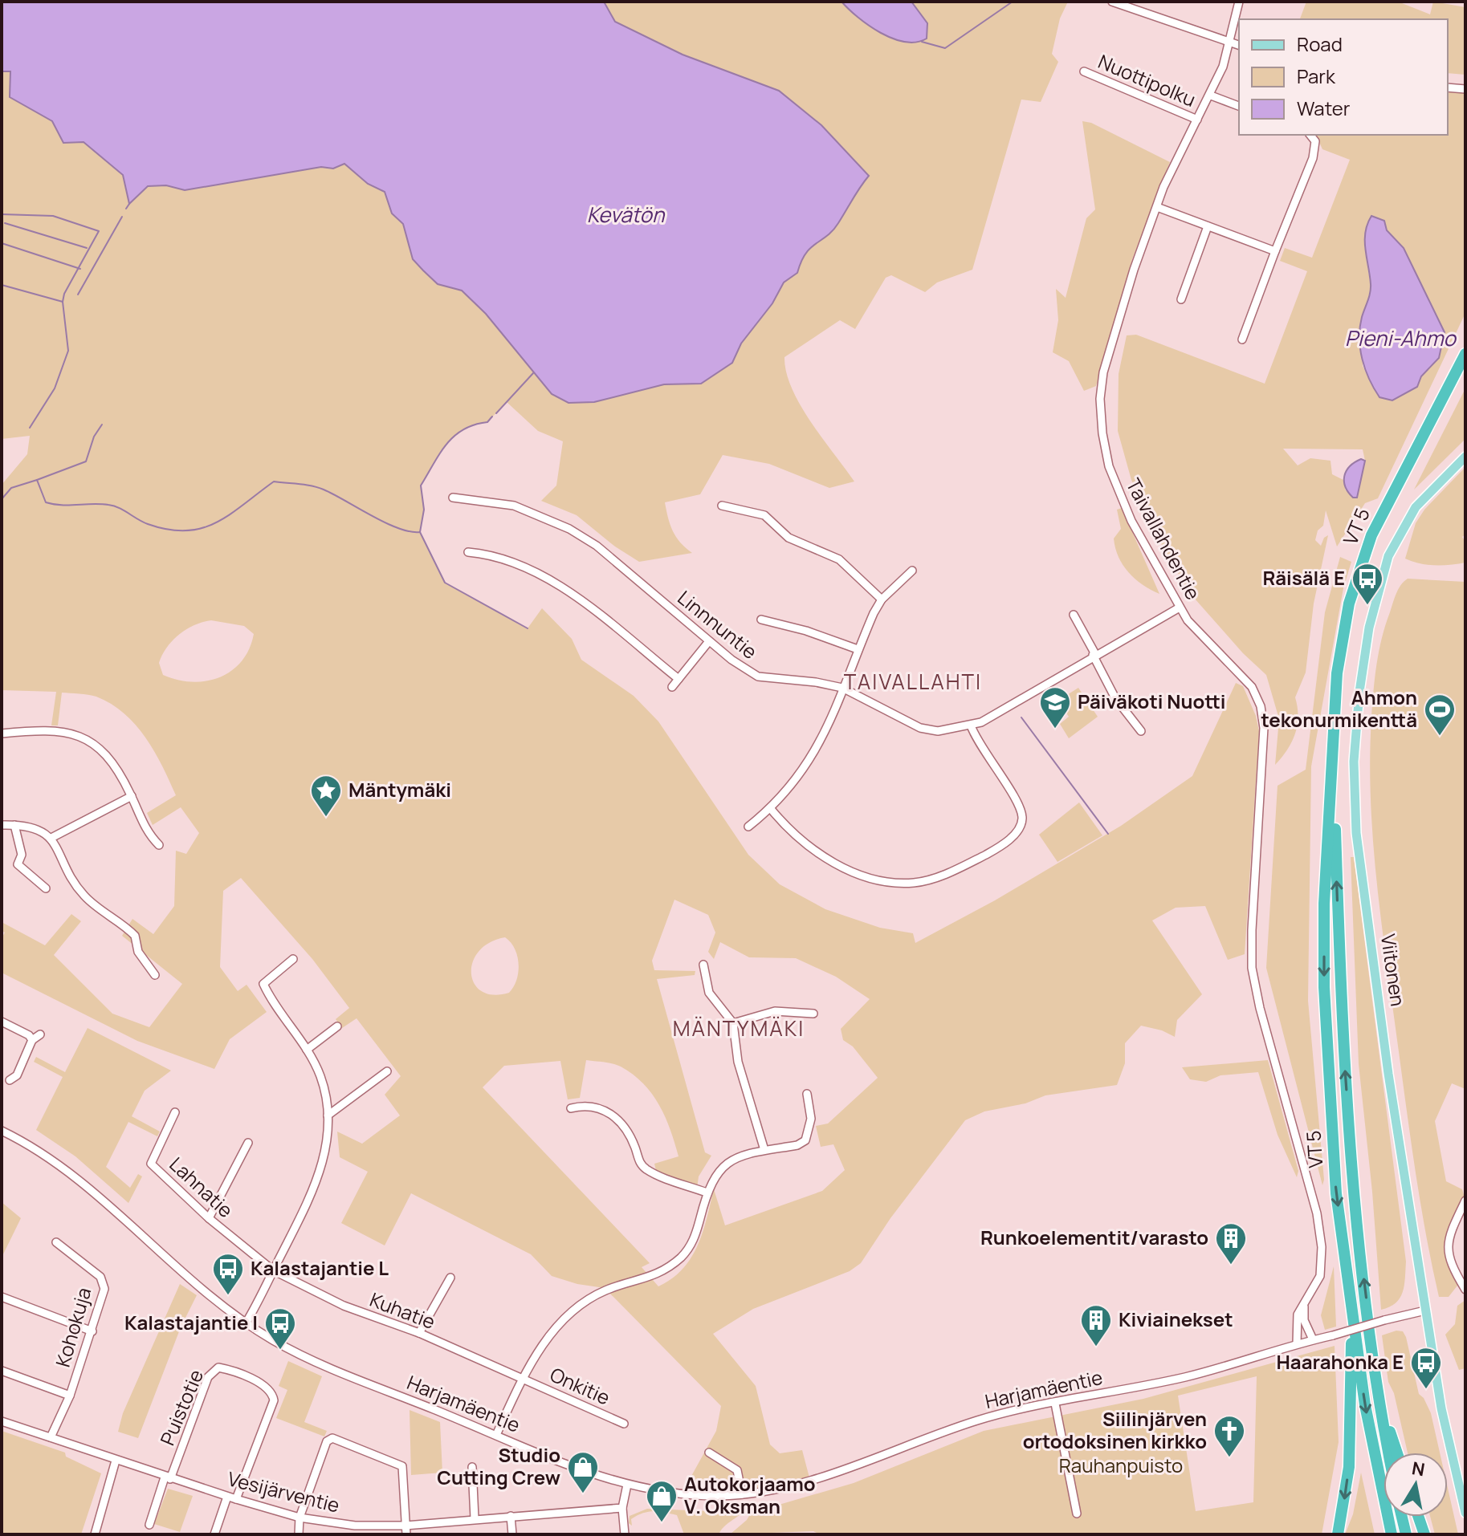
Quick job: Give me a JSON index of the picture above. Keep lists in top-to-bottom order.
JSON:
{
  "streets": {
    "highway": ["VT 5"],
    "main road": ["Viitonen"],
    "street": [
      "Nuottipolku",
      "Taivallahdentie",
      "Linnnuntie",
      "Lahnatie",
      "Kuhatie",
      "Kohokuja",
      "Onkitie",
      "Harjamäentie",
      "Puistotie",
      "Vesijärventie"
    ]
  },
  "crossings": [
    ["Nuottipolku", "Taivallahdentie"],
    ["Taivallahdentie", "Linnnuntie"],
    ["Taivallahdentie", "Harjamäentie"],
    ["Viitonen", "Harjamäentie"],
    ["Lahnatie", "Kuhatie"],
    ["Kuhatie", "Onkitie"],
    ["Kohokuja", "Vesijärventie"],
    ["Puistotie", "Vesijärventie"]
  ],
  "districts": ["TAIVALLAHTI", "MÄNTYMÄKI"],
  "water": ["Kevätön", "Pieni-Ahmo"],
  "parks": ["Rauhanpuisto"],
  "places": {
    "bus stop": [
      "Räisälä E",
      "Kalastajantie L",
      "Kalastajantie I",
      "Haarahonka E"
    ],
    "school or university": ["Päiväkoti Nuotti"],
    "sports": ["Ahmon tekonurmikenttä"],
    "place": ["Mäntymäki"],
    "building": ["Runkoelementit/varasto", "Kiviainekset"],
    "church": ["Siilinjärven ortodoksinen kirkko"],
    "shop": ["Studio Cutting Crew", "Autokorjaamo V. Oksman"]
  },
  "legend": ["Road", "Park", "Water"],
  "north": "top"
}
